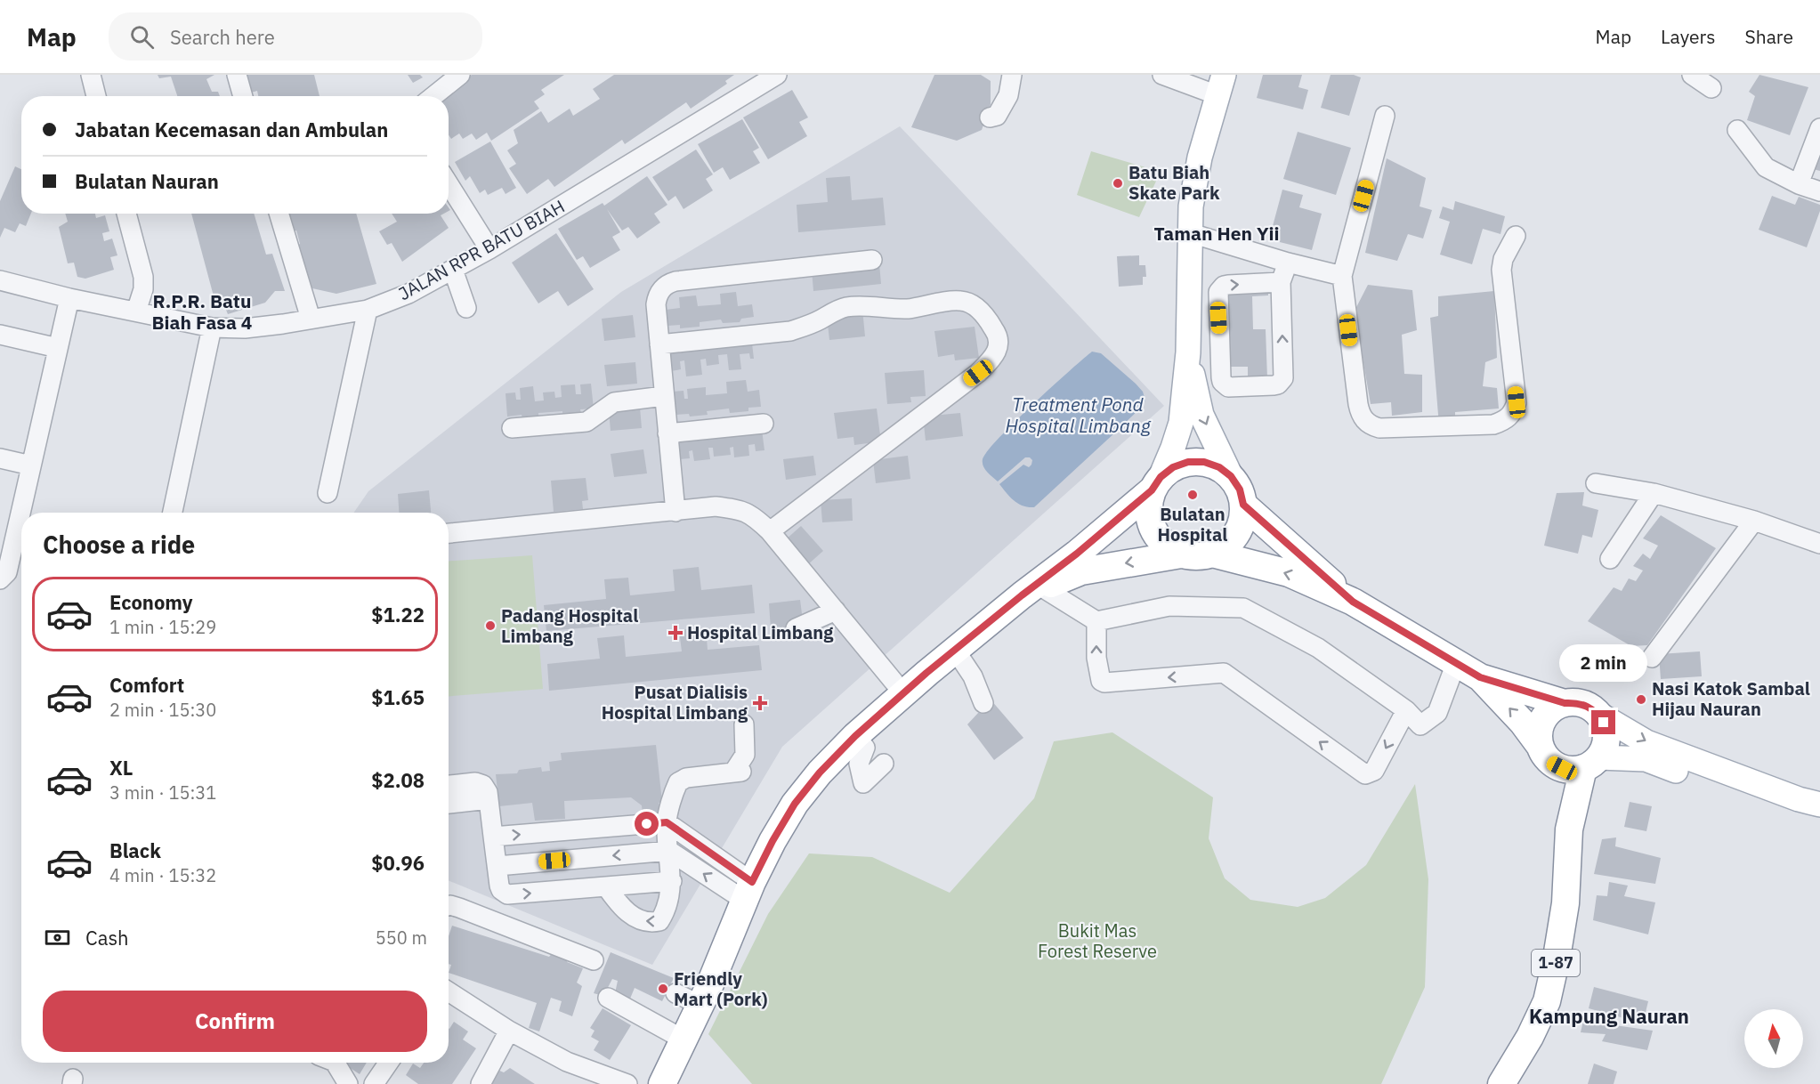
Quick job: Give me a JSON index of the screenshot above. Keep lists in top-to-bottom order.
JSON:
{
  "streets": {
    "highway": ["1-87"],
    "street": ["JALAN RPR BATU BIAH"]
  },
  "districts": ["Taman Hen Yii", "R.P.R. Batu Biah Fasa 4", "Kampung Nauran"],
  "water": ["Treatment Pond Hospital Limbang"],
  "parks": ["Bukit Mas Forest Reserve"],
  "places": {
    "other": [
      "Batu Biah Skate Park",
      "Bulatan Hospital",
      "Padang Hospital Limbang",
      "Nasi Katok Sambal Hijau Nauran",
      "Friendly Mart (Pork)"
    ],
    "health": ["Hospital Limbang", "Pusat Dialisis Hospital Limbang"]
  },
  "north": "top",
  "page": {
    "header": "Map",
    "search": "Search here",
    "nav": ["Map", "Layers", "Share"],
    "banner": ["Jabatan Kecemasan dan Ambulan", "Bulatan Nauran"],
    "heading": "Choose a ride",
    "list": [
      {
        "name": "Economy",
        "note": "1 min · 15:29",
        "value": "$1.22"
      },
      {
        "name": "Comfort",
        "note": "2 min · 15:30",
        "value": "$1.65"
      },
      {
        "name": "XL",
        "note": "3 min · 15:31",
        "value": "$2.08"
      },
      {
        "name": "Black",
        "note": "4 min · 15:32",
        "value": "$0.96"
      }
    ],
    "bubble": "2 min",
    "pay": ["Cash", "550 m"],
    "buttons": "Confirm"
  }
}
